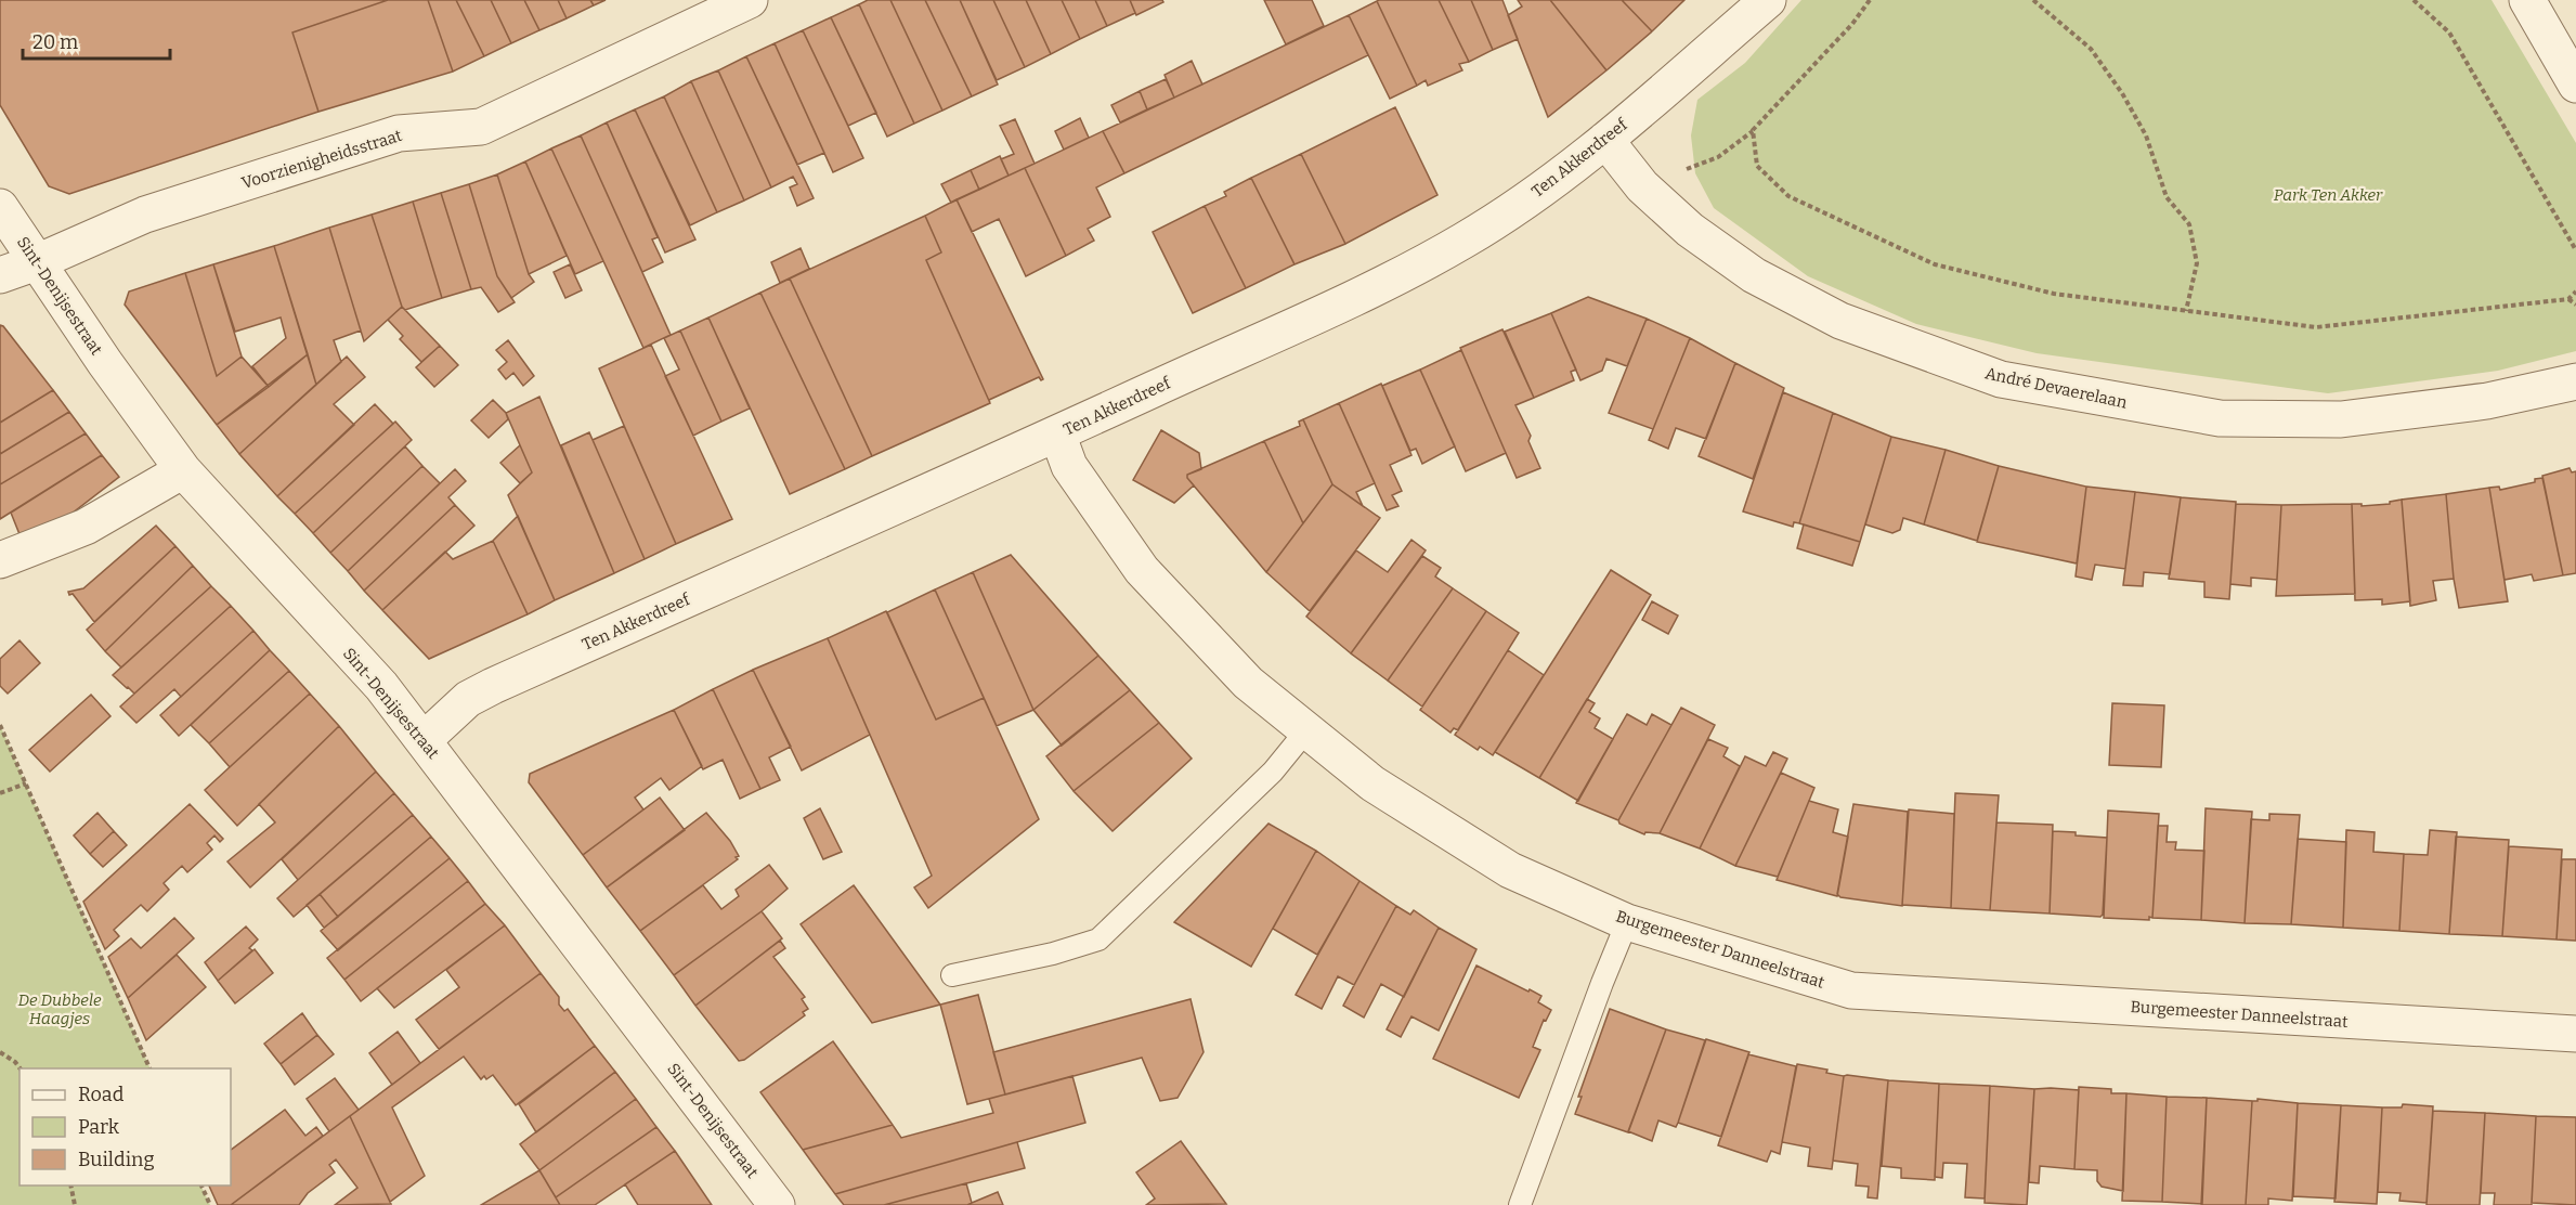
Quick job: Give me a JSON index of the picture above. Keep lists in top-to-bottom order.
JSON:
{
  "streets": {
    "street": [
      "Ten Akkerdreef",
      "Voorzienigheidsstraat",
      "Sint-Denijsestraat",
      "André Devaerelaan",
      "Burgemeester Danneelstraat"
    ]
  },
  "crossings": [
    ["Ten Akkerdreef", "Sint-Denijsestraat"],
    ["Ten Akkerdreef", "André Devaerelaan"],
    ["Ten Akkerdreef", "Burgemeester Danneelstraat"],
    ["Voorzienigheidsstraat", "Sint-Denijsestraat"]
  ],
  "parks": ["Park Ten Akker", "De Dubbele Haagjes"],
  "legend": ["Road", "Park", "Building"],
  "scale_bar": "20 m"
}
